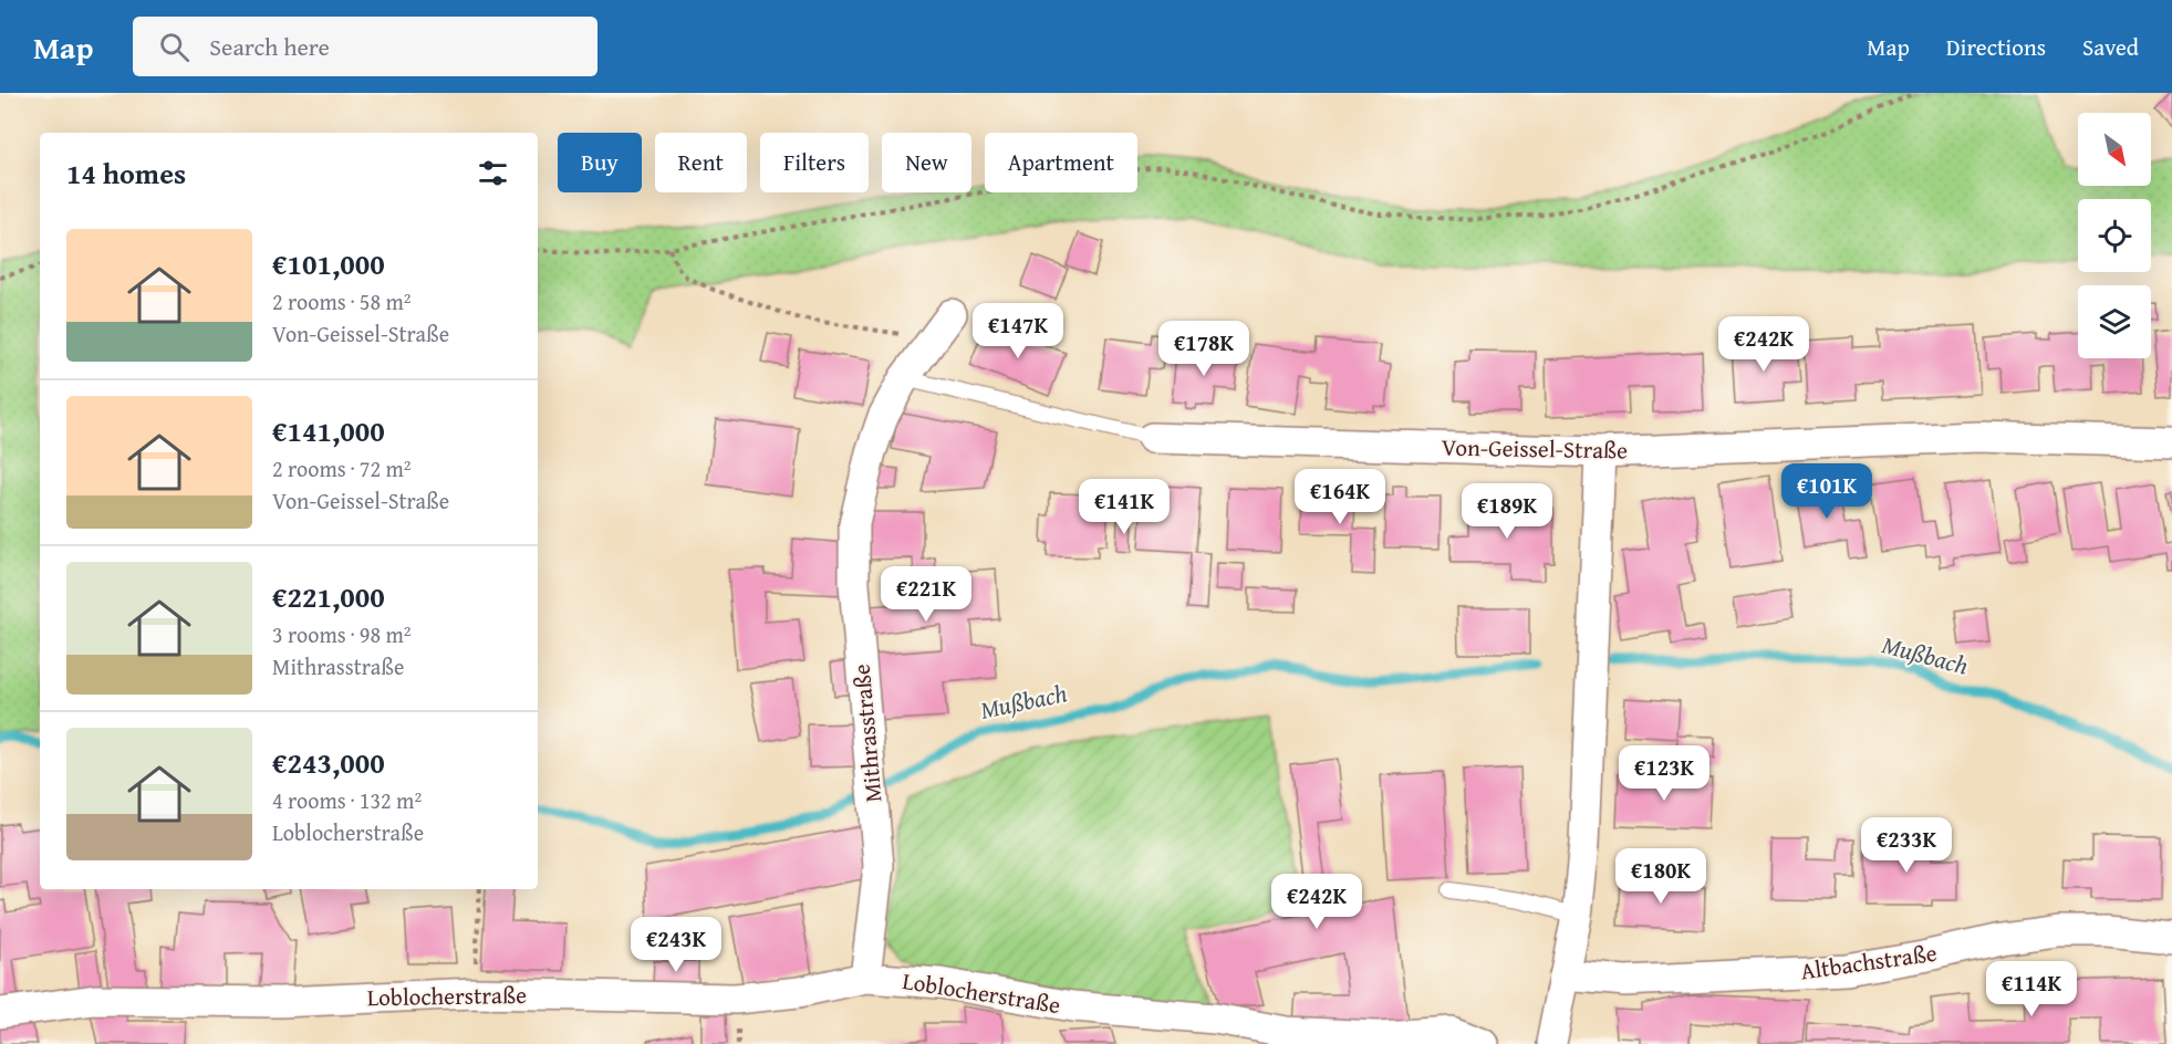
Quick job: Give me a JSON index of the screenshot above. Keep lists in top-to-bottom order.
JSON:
{
  "streets": {
    "street": [
      "Von-Geissel-Straße",
      "Mithrasstraße",
      "Altbachstraße",
      "Loblocherstraße"
    ]
  },
  "crossings": [
    ["Von-Geissel-Straße", "Mithrasstraße"],
    ["Mithrasstraße", "Loblocherstraße"]
  ],
  "water": ["Mußbach"],
  "north": "bottom right",
  "page": {
    "header": "Map",
    "search": "Search here",
    "nav": ["Map", "Directions", "Saved"],
    "chip": [
      "Buy",
      "Rent",
      "Filters",
      "New",
      "Apartment"
    ],
    "heading": "14 homes",
    "list": [
      {
        "name": "€101,000",
        "note": "2 rooms · 58 m² · Von-Geissel-Straße"
      },
      {
        "name": "€141,000",
        "note": "2 rooms · 72 m² · Von-Geissel-Straße"
      },
      {
        "name": "€221,000",
        "note": "3 rooms · 98 m² · Mithrasstraße"
      },
      {
        "name": "€243,000",
        "note": "4 rooms · 132 m² · Loblocherstraße"
      }
    ],
    "price": [
      "€147K",
      "€242K",
      "€178K",
      "€101K",
      "€164K",
      "€141K",
      "€189K",
      "€221K",
      "€123K",
      "€233K",
      "€180K",
      "€242K",
      "€243K",
      "€114K"
    ]
  }
}
